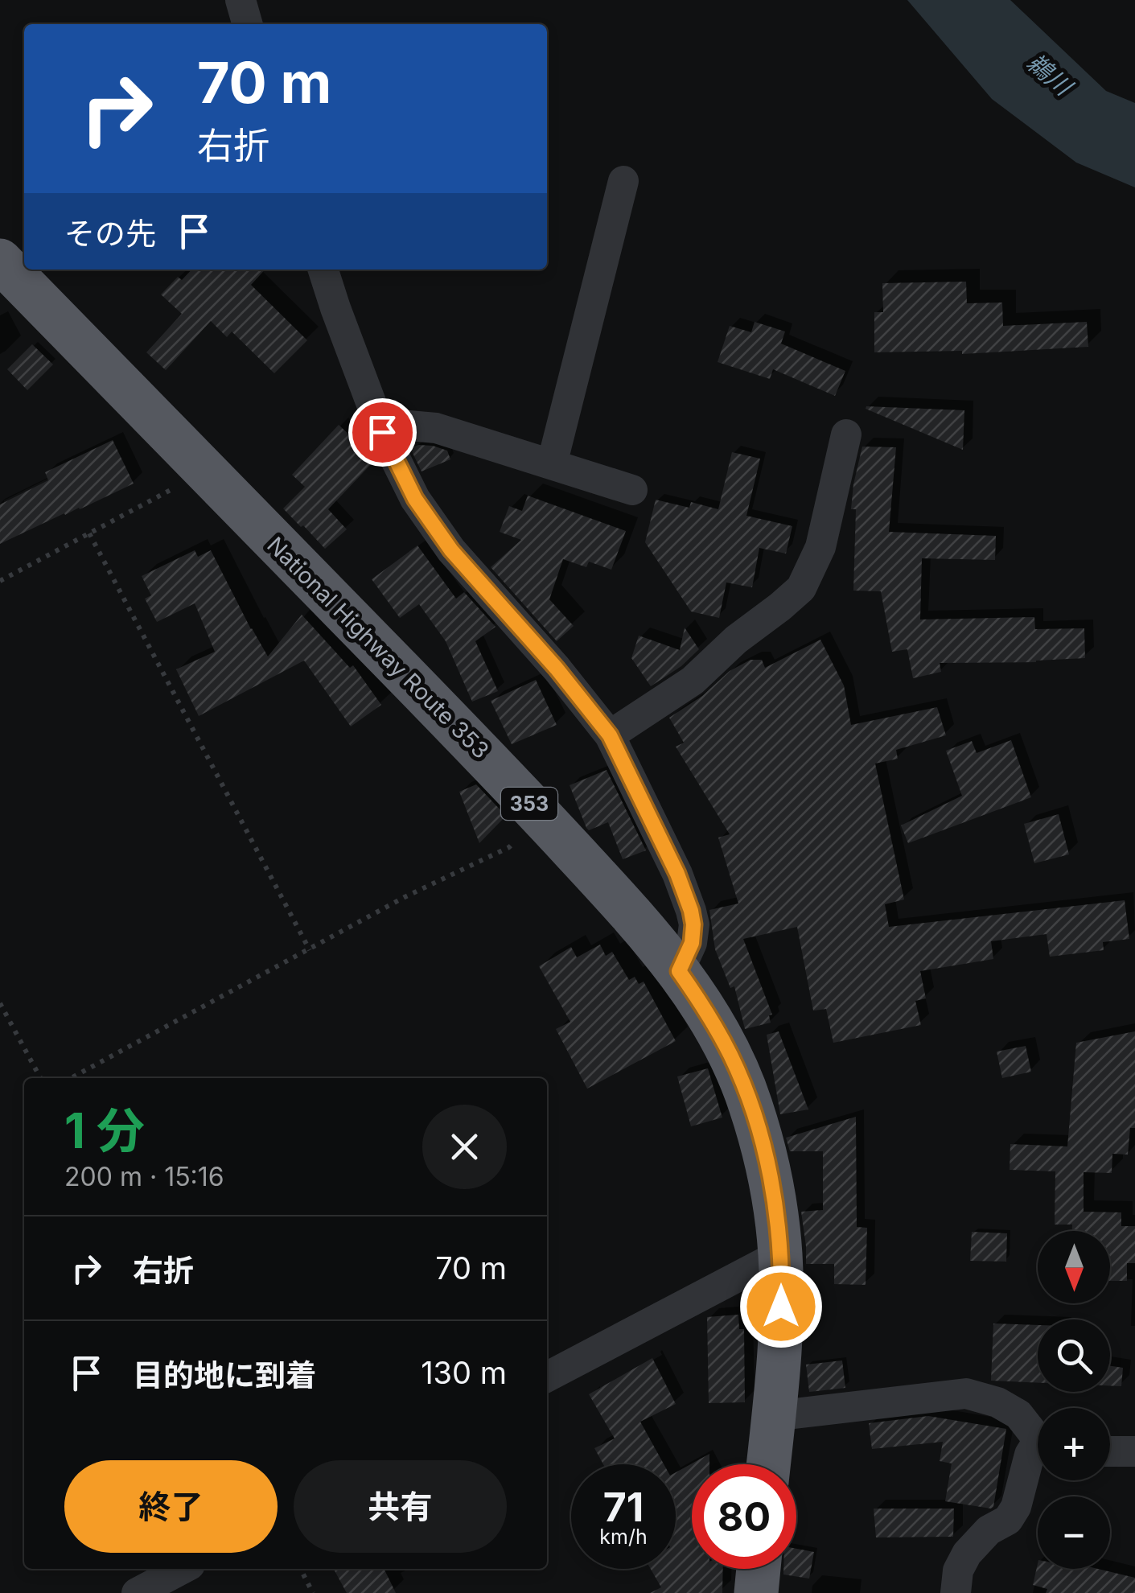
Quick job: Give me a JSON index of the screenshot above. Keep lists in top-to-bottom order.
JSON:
{
  "streets": {
    "highway": ["National Highway Route 353", "353"]
  },
  "water": ["鵜川"],
  "north": "bottom",
  "page": {
    "turn": ["70 m", "右折"],
    "then": "その先",
    "heading": ["1 分", "200 m · 15:16"],
    "list": [
      {
        "name": "右折",
        "value": "70 m"
      },
      {
        "name": "目的地に到着",
        "value": "130 m"
      }
    ],
    "map_buttons": ["+", "−"],
    "buttons": ["終了", "共有"],
    "speed": "71 km/h",
    "limit": "80"
  }
}
